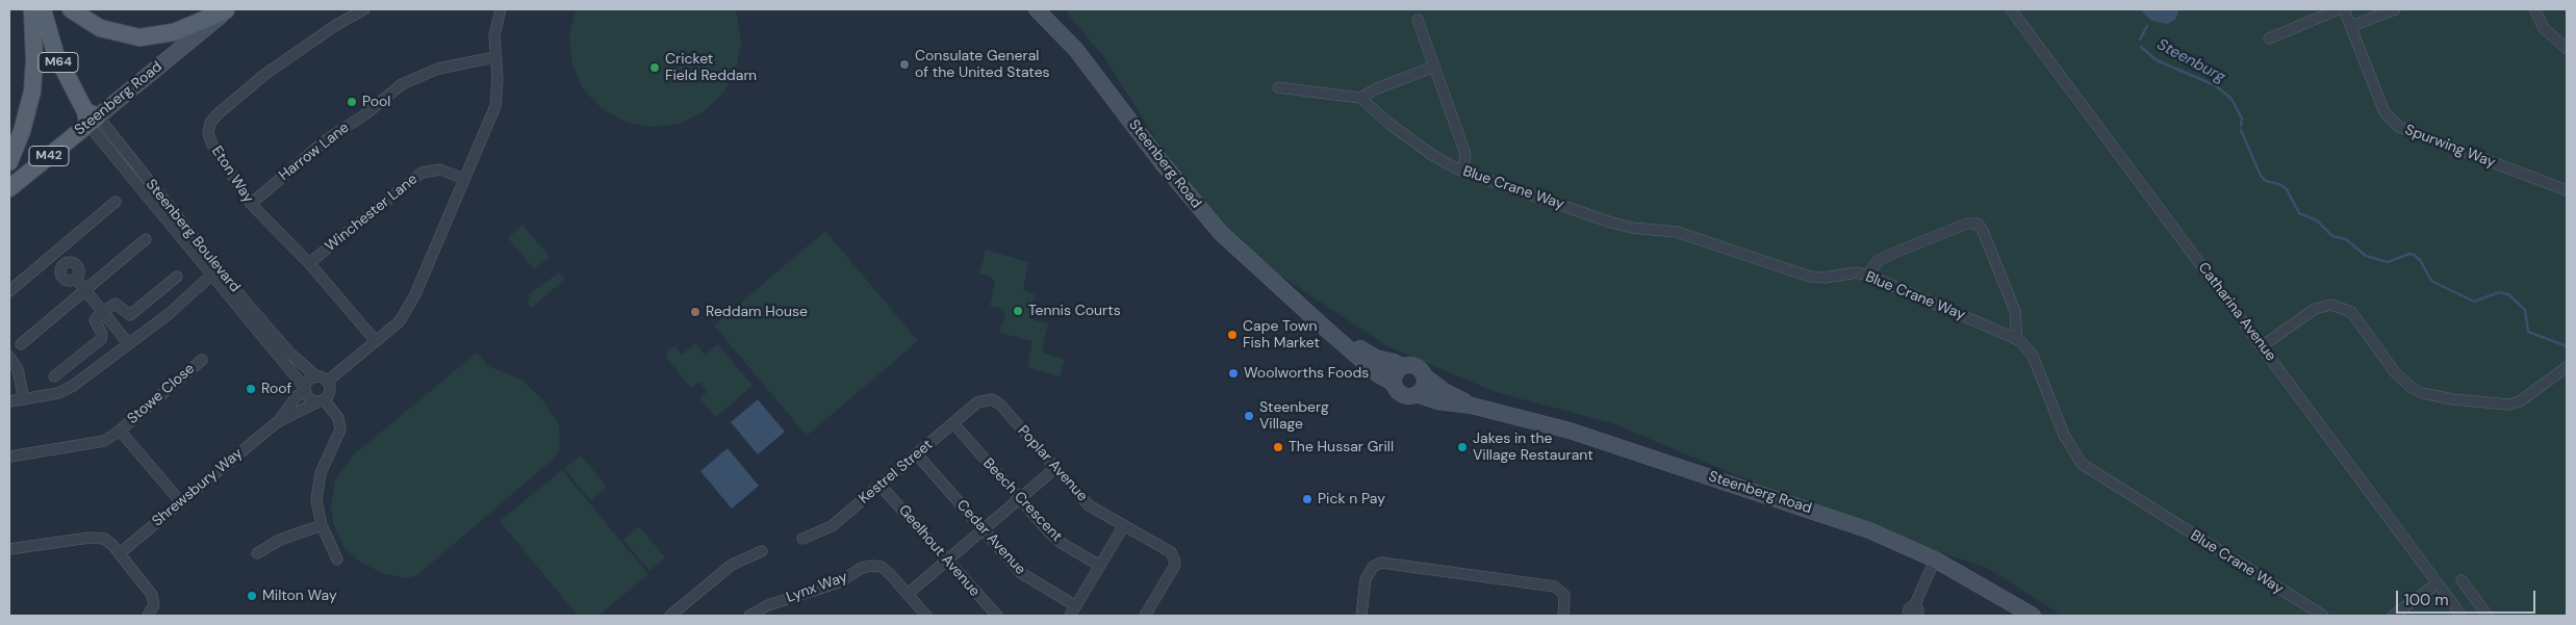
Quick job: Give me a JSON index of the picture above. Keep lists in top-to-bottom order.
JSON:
{
  "streets": {
    "main road": ["M64", "Steenberg Road", "M42"],
    "street": [
      "Spurwing Way",
      "Harrow Lane",
      "Eton Way",
      "Blue Crane Way",
      "Winchester Lane",
      "Steenberg Boulevard",
      "Catharina Avenue",
      "Stowe Close",
      "Poplar Avenue",
      "Kestrel Street",
      "Shrewsbury Way",
      "Beech Crescent",
      "Cedar Avenue",
      "Geelhout Avenue",
      "Lynx Way"
    ]
  },
  "crossings": [
    ["M64", "Steenberg Road"],
    ["M64", "Steenberg Boulevard"],
    ["Steenberg Road", "Steenberg Boulevard"],
    ["Harrow Lane", "Eton Way"],
    ["Eton Way", "Winchester Lane"],
    ["Poplar Avenue", "Kestrel Street"],
    ["Kestrel Street", "Beech Crescent"],
    ["Kestrel Street", "Cedar Avenue"],
    ["Kestrel Street", "Geelhout Avenue"]
  ],
  "water": ["Steenburg"],
  "places": [
    "Consulate General of the United States",
    "Cricket Field Reddam",
    "Pool",
    "Tennis Courts",
    "Reddam House",
    "Cape Town Fish Market",
    "Woolworths Foods",
    "Roof",
    "Steenberg Village",
    "The Hussar Grill",
    "Jakes in the Village Restaurant",
    "Pick n Pay",
    "Milton Way"
  ],
  "scale_bar": "100 m"
}
